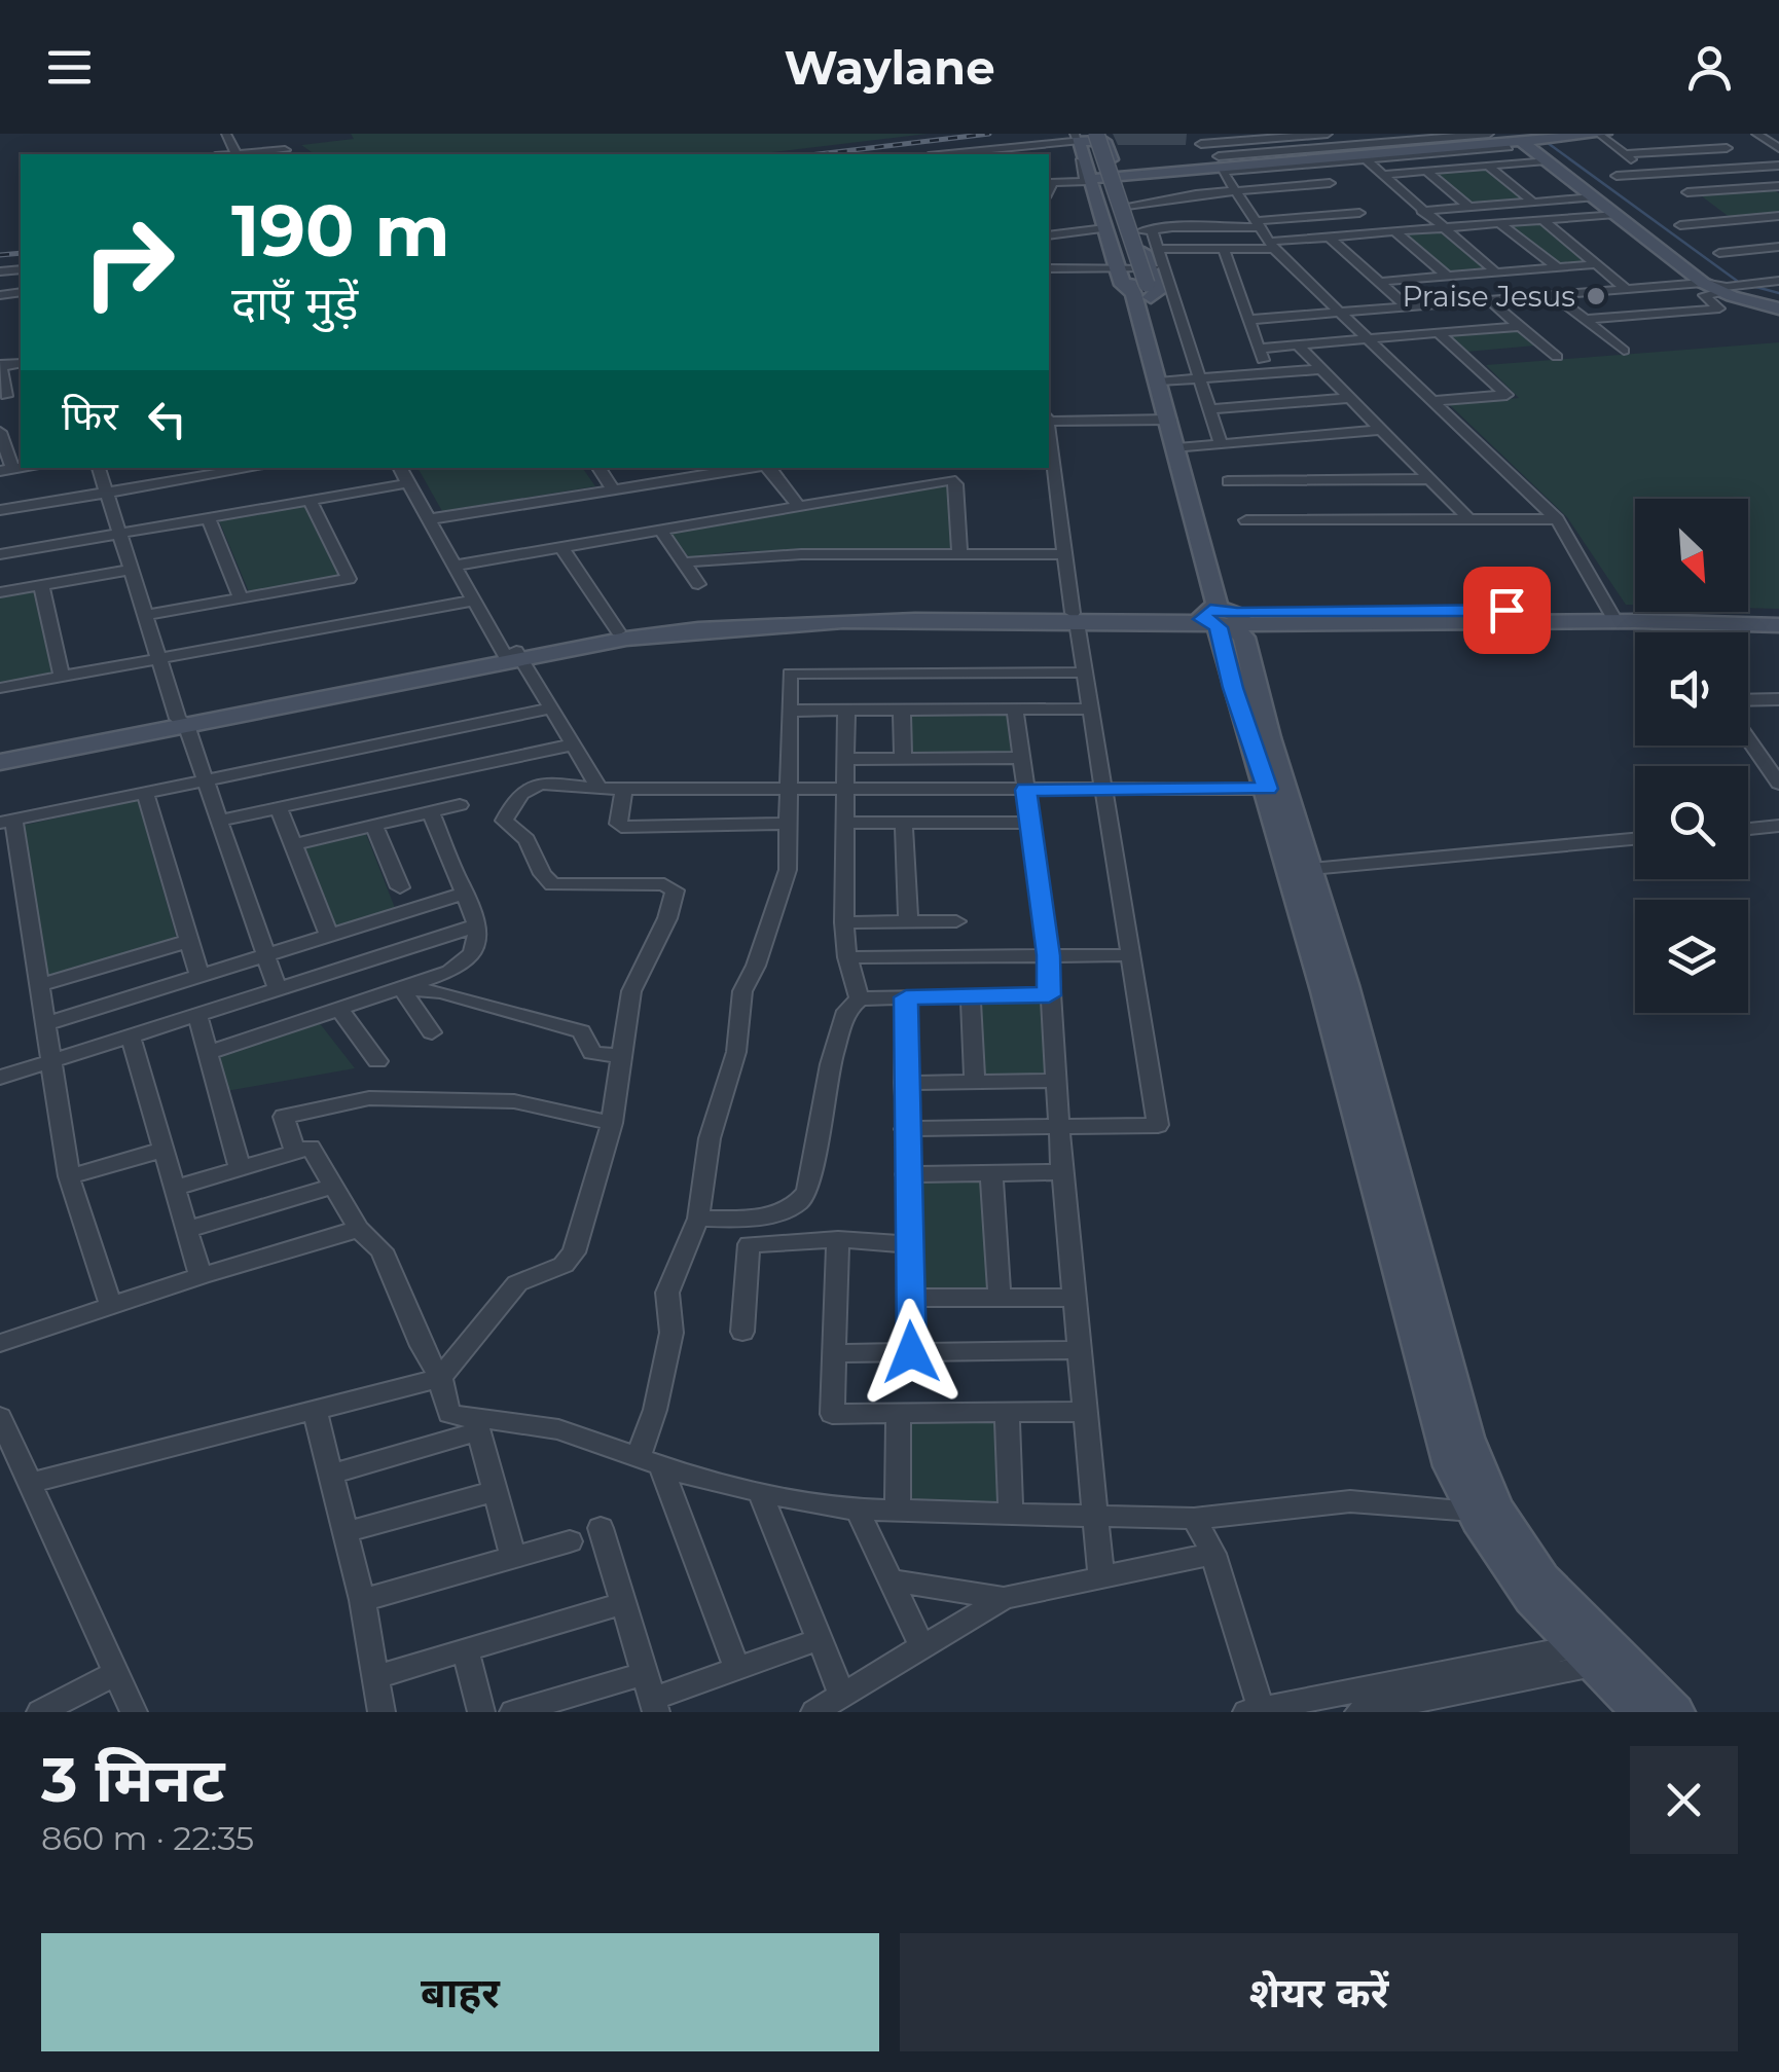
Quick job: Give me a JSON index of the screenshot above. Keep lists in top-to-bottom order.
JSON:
{
  "places": ["Praise Jesus"],
  "north": "bottom right",
  "page": {
    "header": "Waylane",
    "turn": ["190 m", "दाएँ मुड़ें"],
    "then": "फिर",
    "heading": ["3 मिनट", "860 m · 22:35"],
    "buttons": ["बाहर", "शेयर करें"]
  }
}
